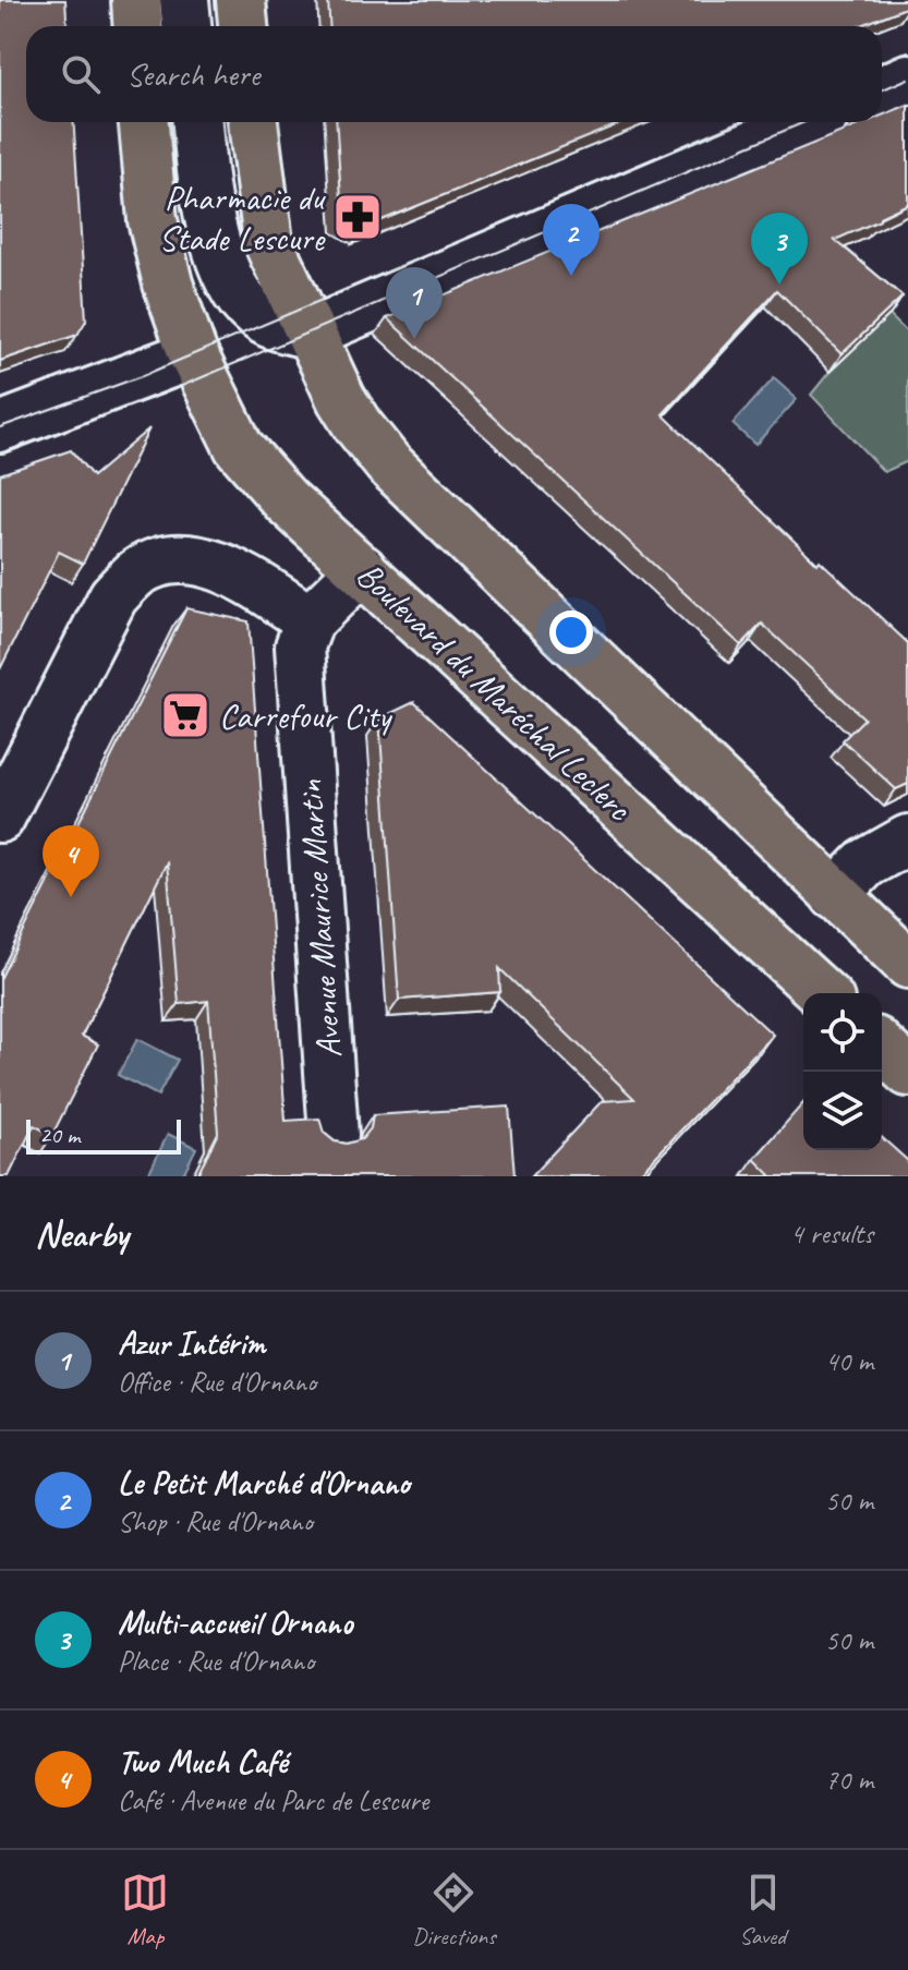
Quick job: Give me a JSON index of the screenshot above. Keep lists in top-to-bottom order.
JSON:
{
  "streets": {
    "main road": ["Boulevard du Maréchal Leclerc"],
    "street": ["Avenue Maurice Martin"]
  },
  "places": {
    "pharmacy": ["Pharmacie du Stade Lescure"],
    "supermarket": ["Carrefour City"]
  },
  "scale_bar": "20 m",
  "page": {
    "search": "Search here",
    "pins": [
      "2",
      "3",
      "1",
      "4"
    ],
    "scale": "20 m",
    "heading": ["Nearby", "4 results"],
    "list": [
      {
        "mark": "1",
        "name": "Azur Intérim",
        "note": "Office · Rue d'Ornano",
        "value": "40 m"
      },
      {
        "mark": "2",
        "name": "Le Petit Marché d'Ornano",
        "note": "Shop · Rue d'Ornano",
        "value": "50 m"
      },
      {
        "mark": "3",
        "name": "Multi-accueil Ornano",
        "note": "Place · Rue d'Ornano",
        "value": "50 m"
      },
      {
        "mark": "4",
        "name": "Two Much Café",
        "note": "Café · Avenue du Parc de Lescure",
        "value": "70 m"
      }
    ],
    "nav": ["Map", "Directions", "Saved"]
  }
}
